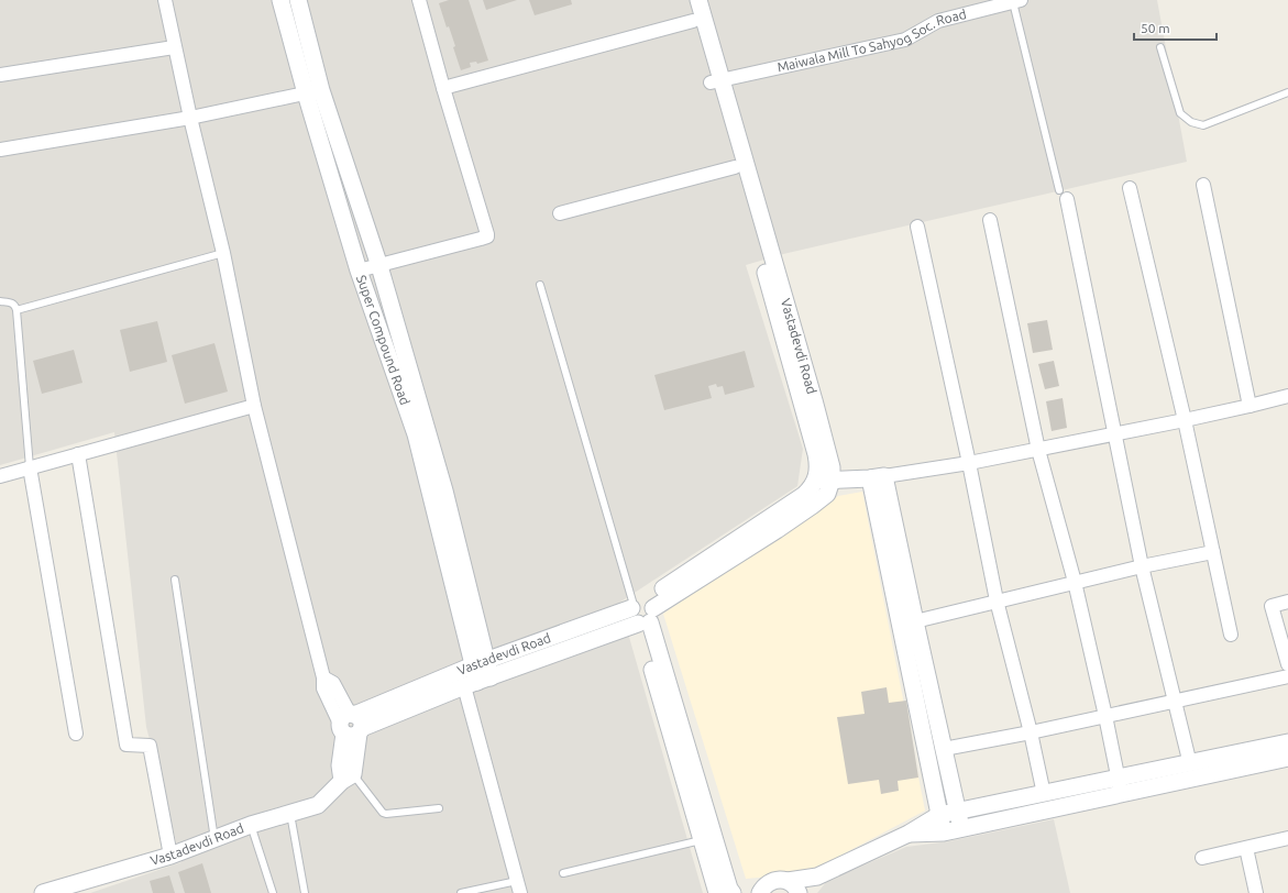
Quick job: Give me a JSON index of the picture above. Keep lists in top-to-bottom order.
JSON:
{
  "streets": {
    "street": ["Maiwala Mill To Sahyog Soc. Road", "Super Compound Road", "Vastadevdi Road"]
  },
  "crossings": [
    ["Maiwala Mill To Sahyog Soc. Road", "Vastadevdi Road"],
    ["Super Compound Road", "Vastadevdi Road"]
  ],
  "scale_bar": "50 m"
}
